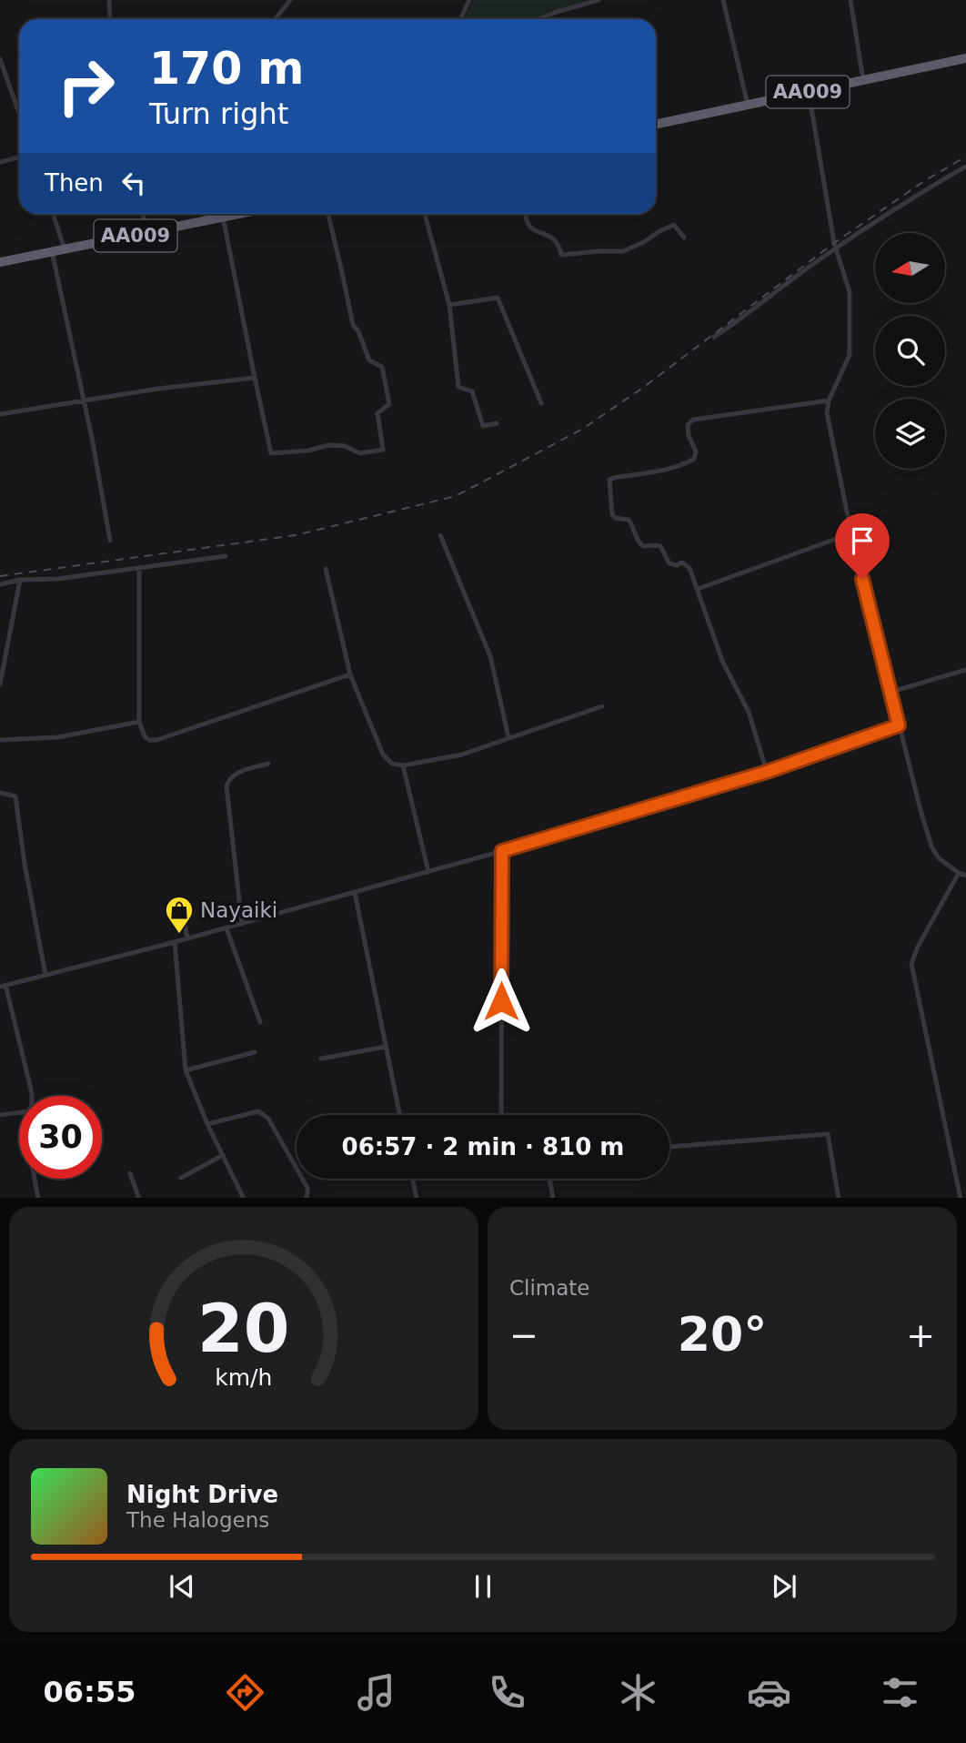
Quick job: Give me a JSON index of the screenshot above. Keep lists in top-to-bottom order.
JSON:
{
  "streets": {
    "highway": ["AA009"]
  },
  "places": {
    "shop": ["Nayaiki"]
  },
  "north": "left",
  "page": {
    "turn": ["170 m", "Turn right"],
    "then": "Then",
    "limit": "30",
    "trip": "06:57 · 2 min · 810 m",
    "tile": "Climate",
    "heat": ["−", "20°", "+"],
    "song": ["Night Drive", "The Halogens"],
    "tabs": "06:55",
    "gauge": ["20", "km/h"]
  }
}
